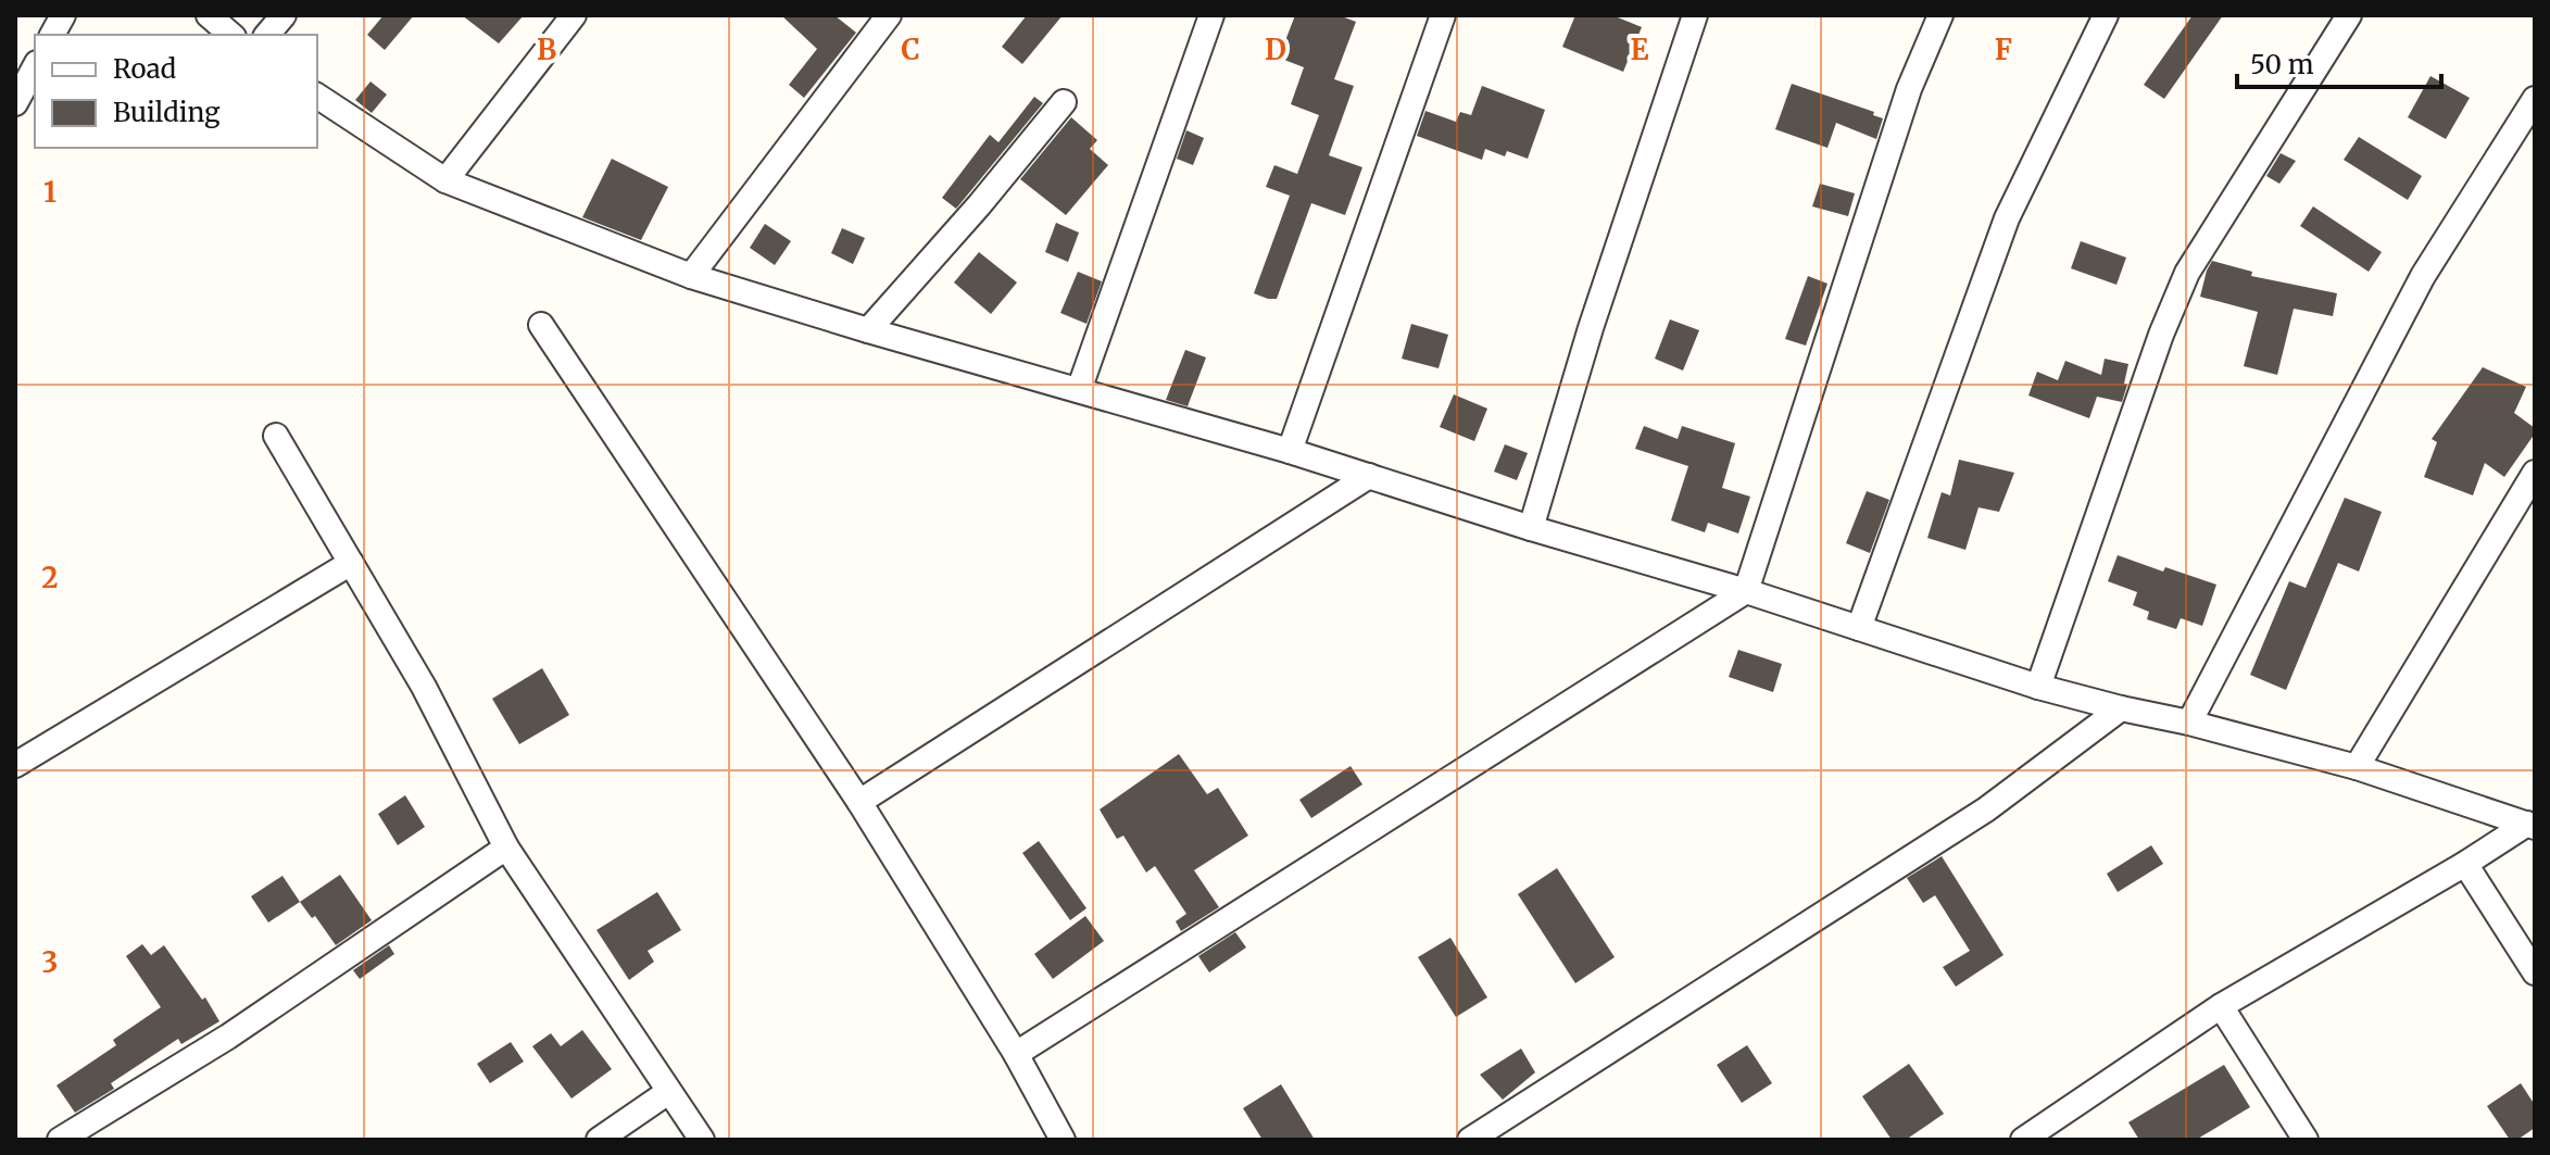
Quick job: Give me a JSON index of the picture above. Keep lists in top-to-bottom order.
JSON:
{
  "legend": ["Road", "Building"],
  "scale_bar": "50 m",
  "grid": {
    "columns": [
      "B",
      "C",
      "D",
      "E",
      "F"
    ],
    "rows": ["1", "2", "3"]
  }
}
